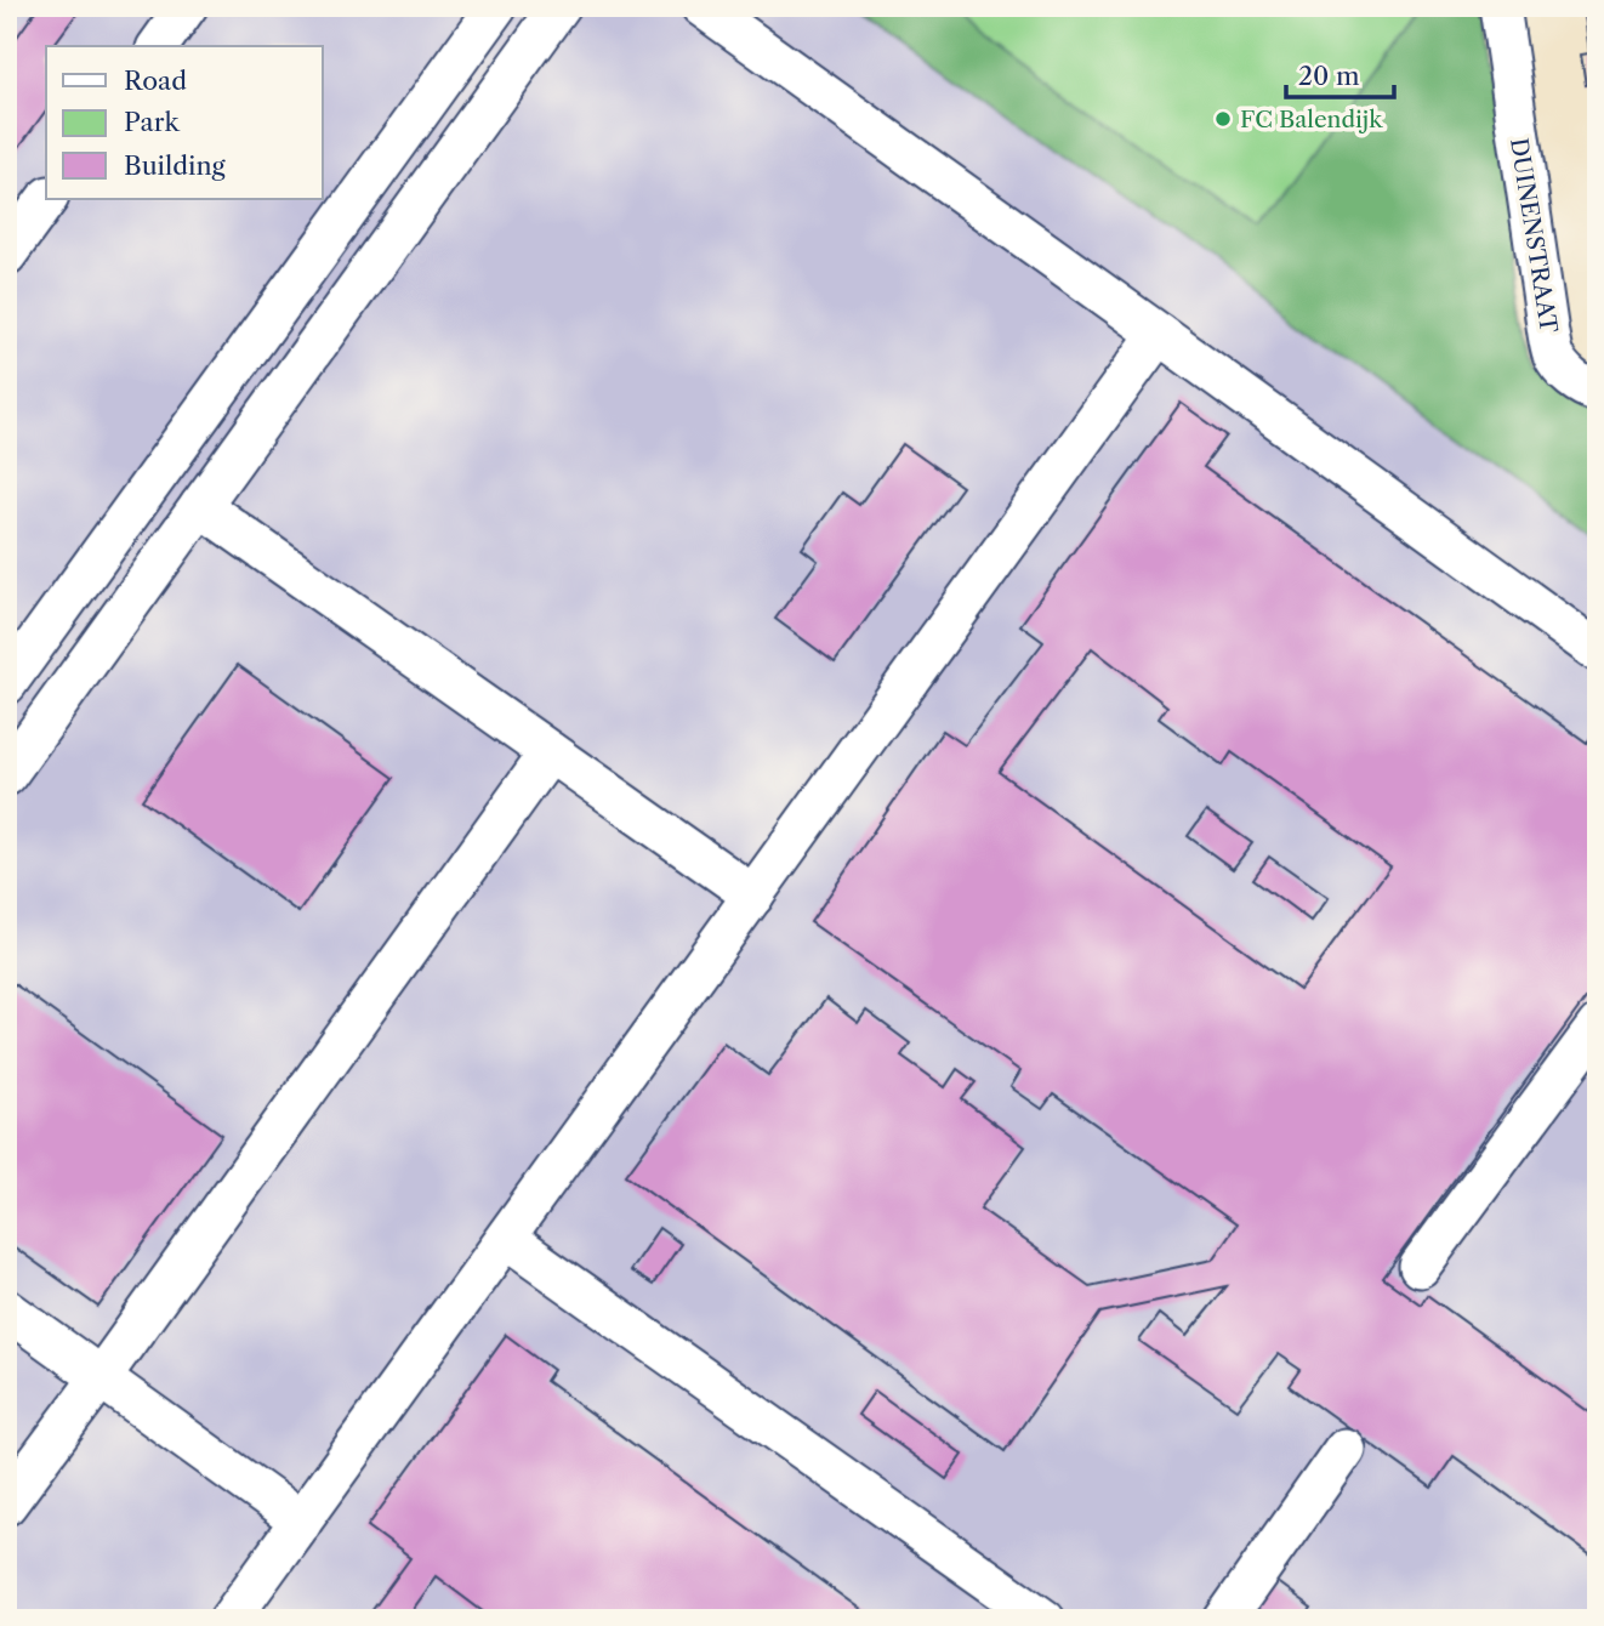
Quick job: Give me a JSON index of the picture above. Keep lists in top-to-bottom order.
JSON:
{
  "streets": {
    "street": ["DUINENSTRAAT"]
  },
  "places": ["FC Balendijk"],
  "legend": ["Road", "Park", "Building"],
  "scale_bar": "20 m"
}
